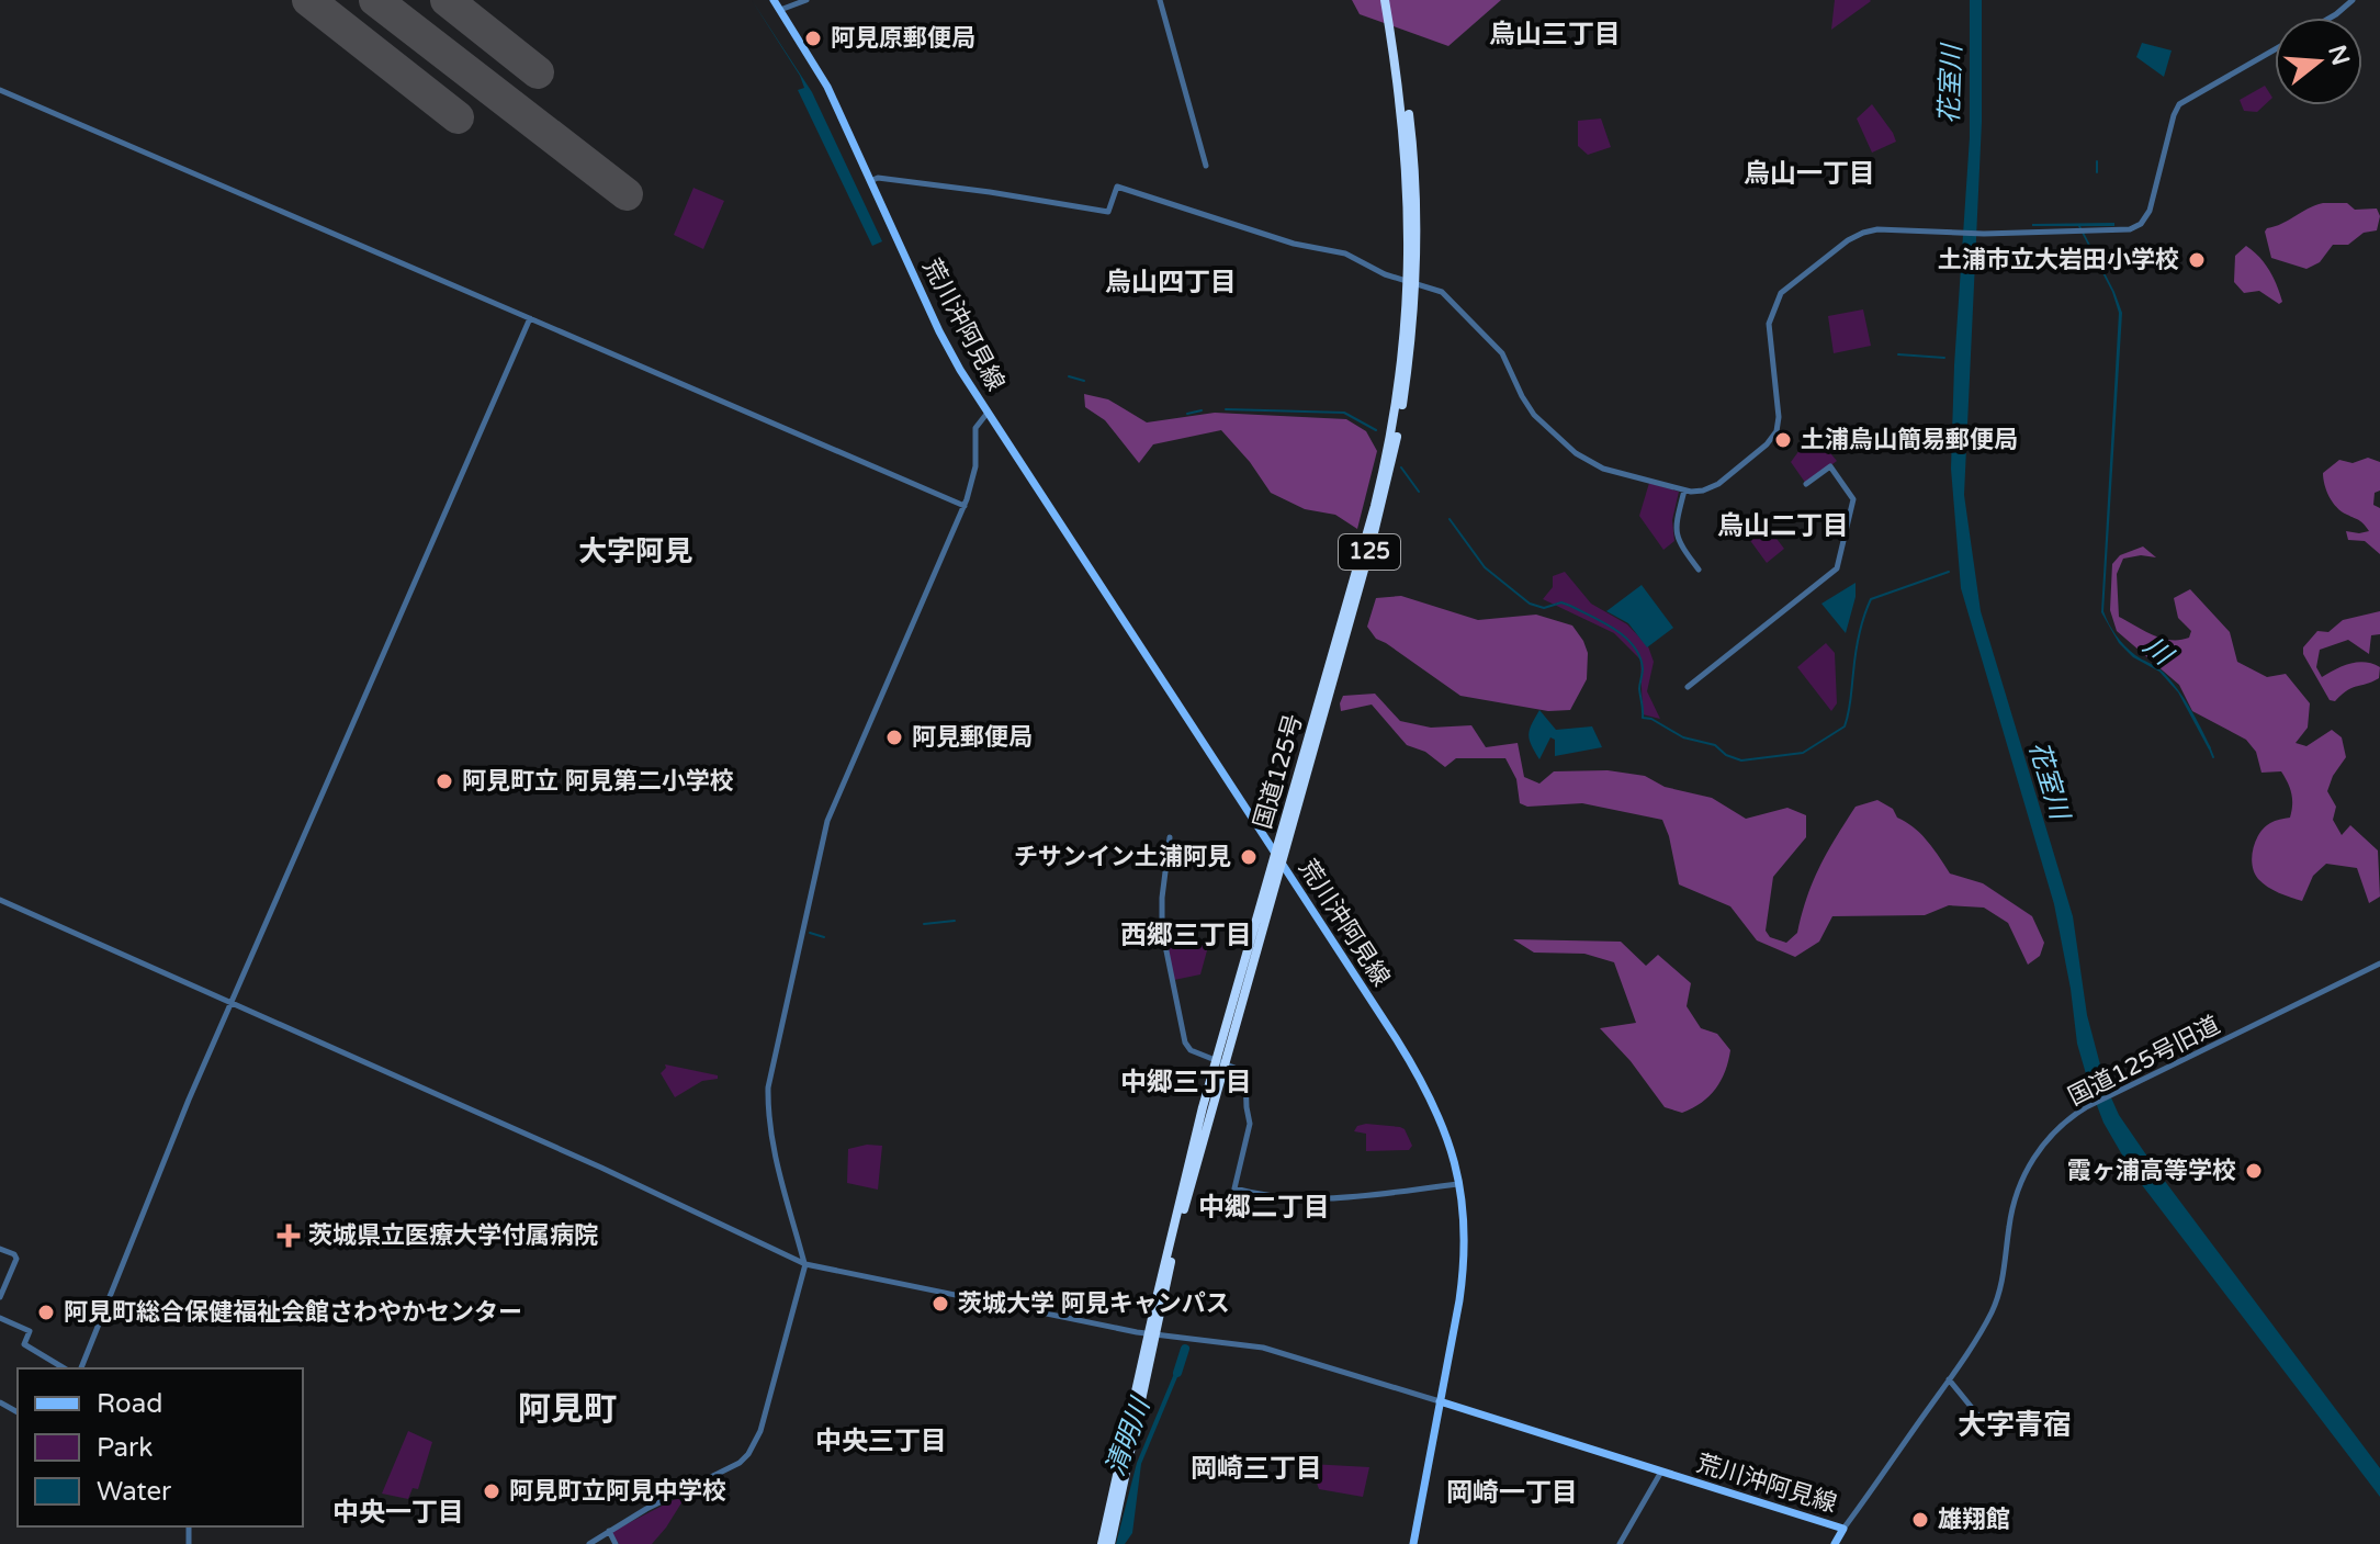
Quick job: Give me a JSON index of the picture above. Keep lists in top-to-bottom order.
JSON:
{
  "streets": {
    "highway": ["125", "国道125号"],
    "main road": ["荒川沖阿見線"],
    "street": ["国道125号旧道"]
  },
  "crossings": [
    ["荒川沖阿見線", "国道125号"],
    ["荒川沖阿見線", "国道125号旧道"]
  ],
  "districts": [
    "烏山三丁目",
    "烏山一丁目",
    "烏山四丁目",
    "烏山二丁目",
    "大字阿見",
    "西郷三丁目",
    "中郷三丁目",
    "中郷二丁目",
    "阿見町",
    "大字青宿",
    "中央三丁目",
    "岡崎三丁目",
    "岡崎一丁目",
    "中央一丁目"
  ],
  "water": ["花室川", "川", "清明川"],
  "places": {
    "other": [
      "阿見原郵便局",
      "土浦市立大岩田小学校",
      "土浦烏山簡易郵便局",
      "阿見郵便局",
      "阿見町立 阿見第二小学校",
      "チサンイン土浦阿見",
      "霞ヶ浦高等学校",
      "茨城大学 阿見キャンパス",
      "阿見町総合保健福祉会館さわやかセンター",
      "阿見町立阿見中学校",
      "雄翔館"
    ],
    "health": ["茨城県立医療大学付属病院"]
  },
  "legend": ["Road", "Park", "Water"],
  "north": "right"
}
